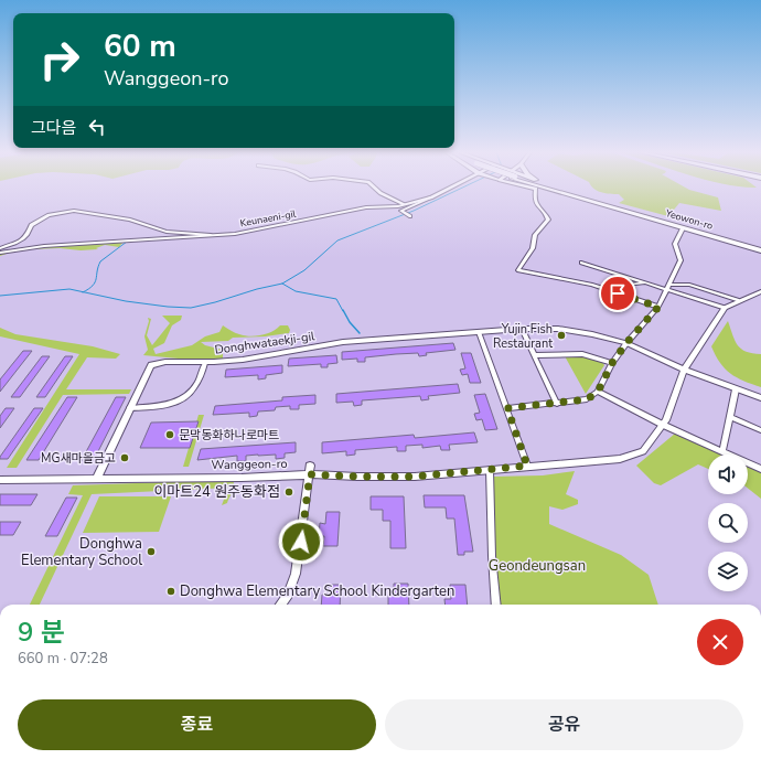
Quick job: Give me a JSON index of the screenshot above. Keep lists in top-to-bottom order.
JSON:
{
  "streets": {
    "highway": ["Yeowon-ro"],
    "street": ["Keunaeni-gil", "Donghwataekji-gil", "Wanggeon-ro"]
  },
  "crossings": [
    ["Donghwataekji-gil", "Wanggeon-ro"]
  ],
  "parks": ["Geondeungsan"],
  "places": [
    "Yujin Fish Restaurant",
    "문막동화하나로마트",
    "MG새마을금고",
    "이마트24 원주동화점",
    "Donghwa Elementary School",
    "Donghwa Elementary School Kindergarten"
  ],
  "page": {
    "turn": ["60 m", "Wanggeon-ro"],
    "then": "그다음",
    "heading": ["9 분", "660 m · 07:28"],
    "buttons": ["종료", "공유"]
  }
}
